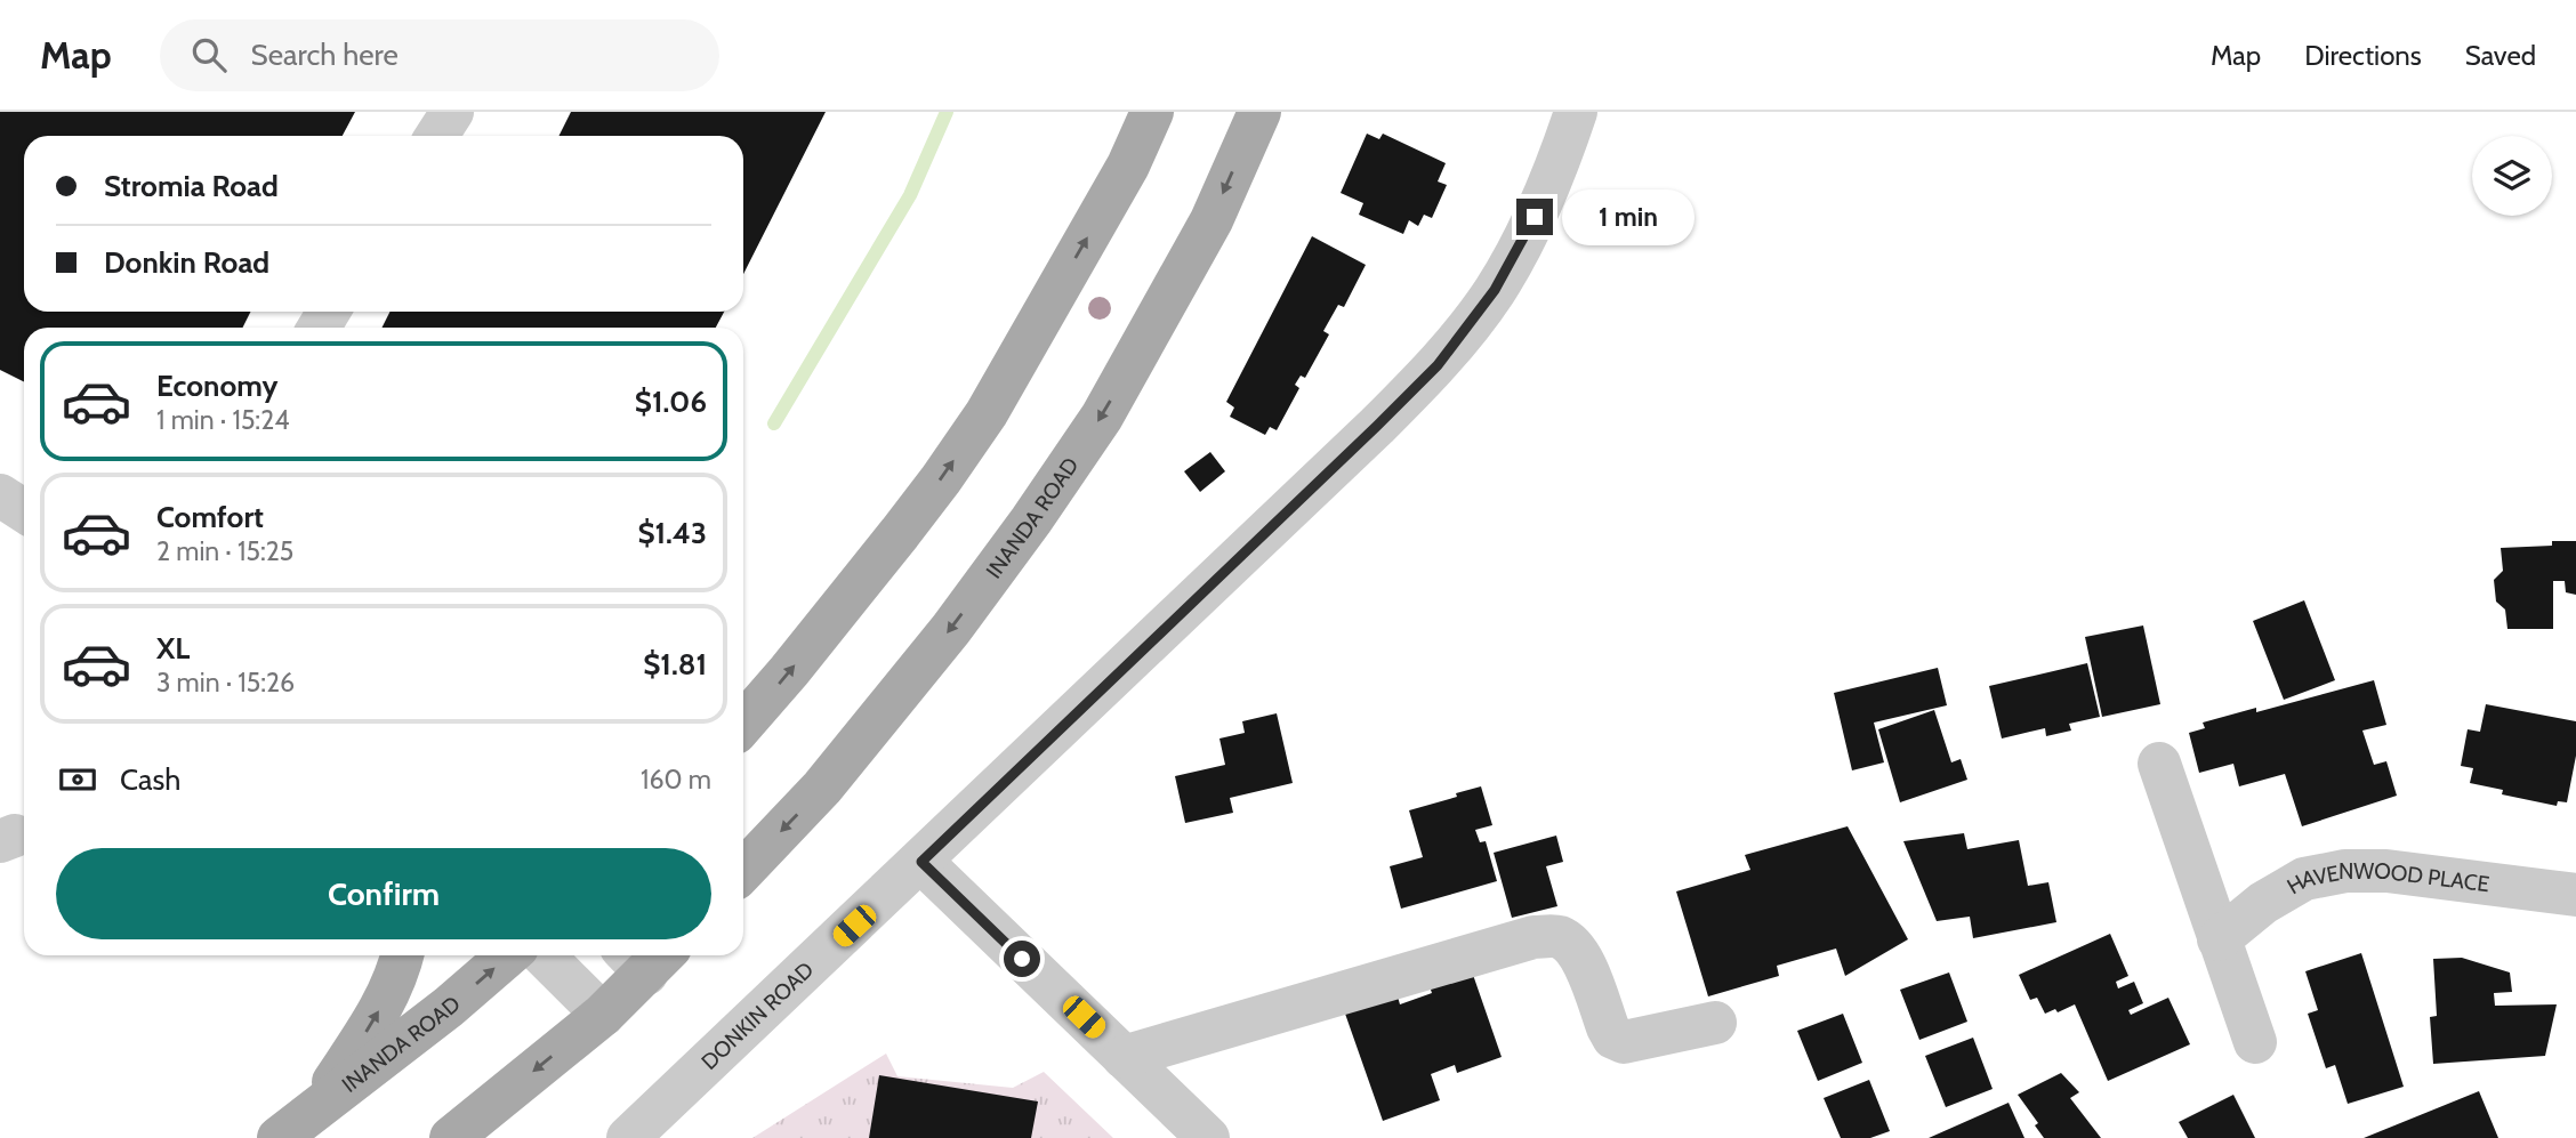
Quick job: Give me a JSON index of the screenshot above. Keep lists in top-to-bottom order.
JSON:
{
  "streets": {
    "main road": ["INANDA ROAD"],
    "street": ["HAVENWOOD PLACE", "DONKIN ROAD"]
  },
  "page": {
    "header": "Map",
    "search": "Search here",
    "nav": ["Map", "Directions", "Saved"],
    "banner": ["Stromia Road", "Donkin Road"],
    "bubble": "1 min",
    "list": [
      {
        "name": "Economy",
        "note": "1 min · 15:24",
        "value": "$1.06"
      },
      {
        "name": "Comfort",
        "note": "2 min · 15:25",
        "value": "$1.43"
      },
      {
        "name": "XL",
        "note": "3 min · 15:26",
        "value": "$1.81"
      }
    ],
    "pay": ["Cash", "160 m"],
    "buttons": "Confirm"
  }
}
